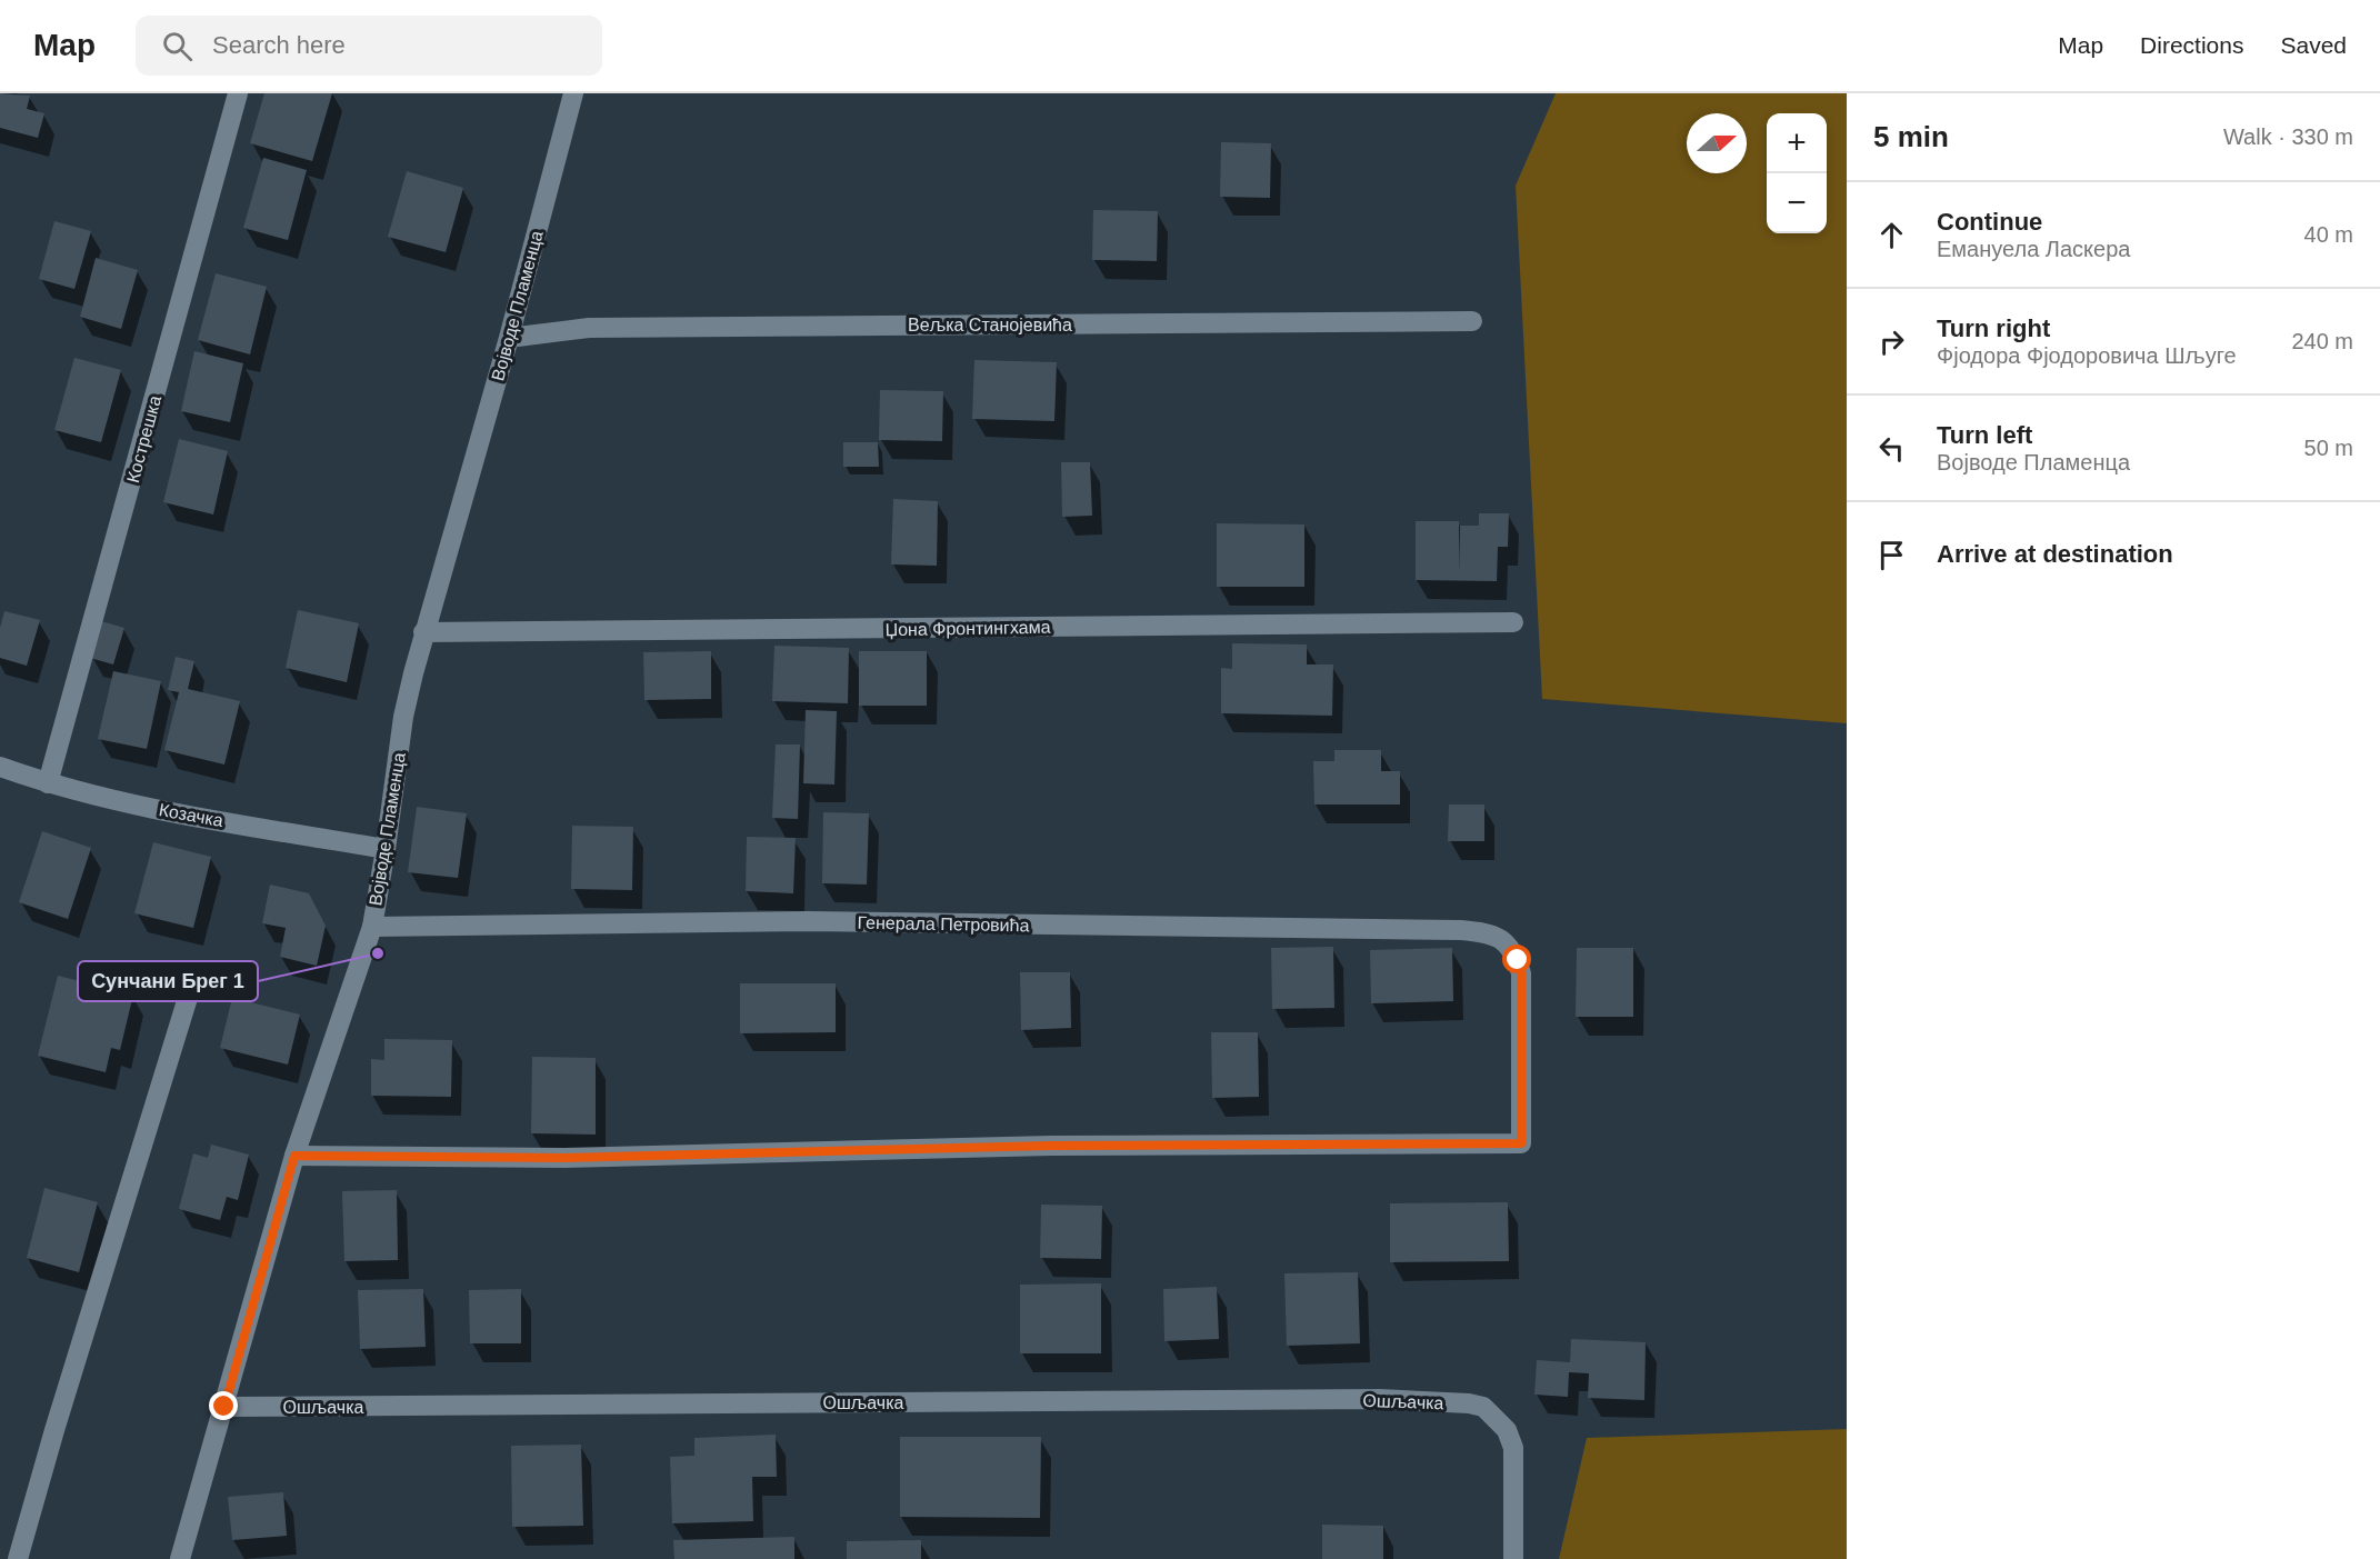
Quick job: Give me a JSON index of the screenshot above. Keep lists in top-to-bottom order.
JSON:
{
  "streets": {
    "street": [
      "Војводе Пламенца",
      "Вељка Станојевића",
      "Кострешка",
      "Џона Фронтингхама",
      "Козачка",
      "Генерала Петровића",
      "Ошљачка"
    ]
  },
  "crossings": [
    ["Војводе Пламенца", "Вељка Станојевића"],
    ["Војводе Пламенца", "Џона Фронтингхама"],
    ["Војводе Пламенца", "Козачка"],
    ["Војводе Пламенца", "Генерала Петровића"],
    ["Војводе Пламенца", "Ошљачка"],
    ["Кострешка", "Козачка"]
  ],
  "places": ["Сунчани Брег 1"],
  "north": "right",
  "page": {
    "header": "Map",
    "search": "Search here",
    "nav": ["Map", "Directions", "Saved"],
    "heading": ["5 min", "Walk · 330 m"],
    "map_buttons": ["+", "−"],
    "list": [
      ["Continue", "Емануела Ласкера", "40 m"],
      ["Turn right", "Фјодора Фјодоровича Шљуге", "240 m"],
      ["Turn left", "Војводе Пламенца", "50 m"],
      "Arrive at destination"
    ]
  }
}
